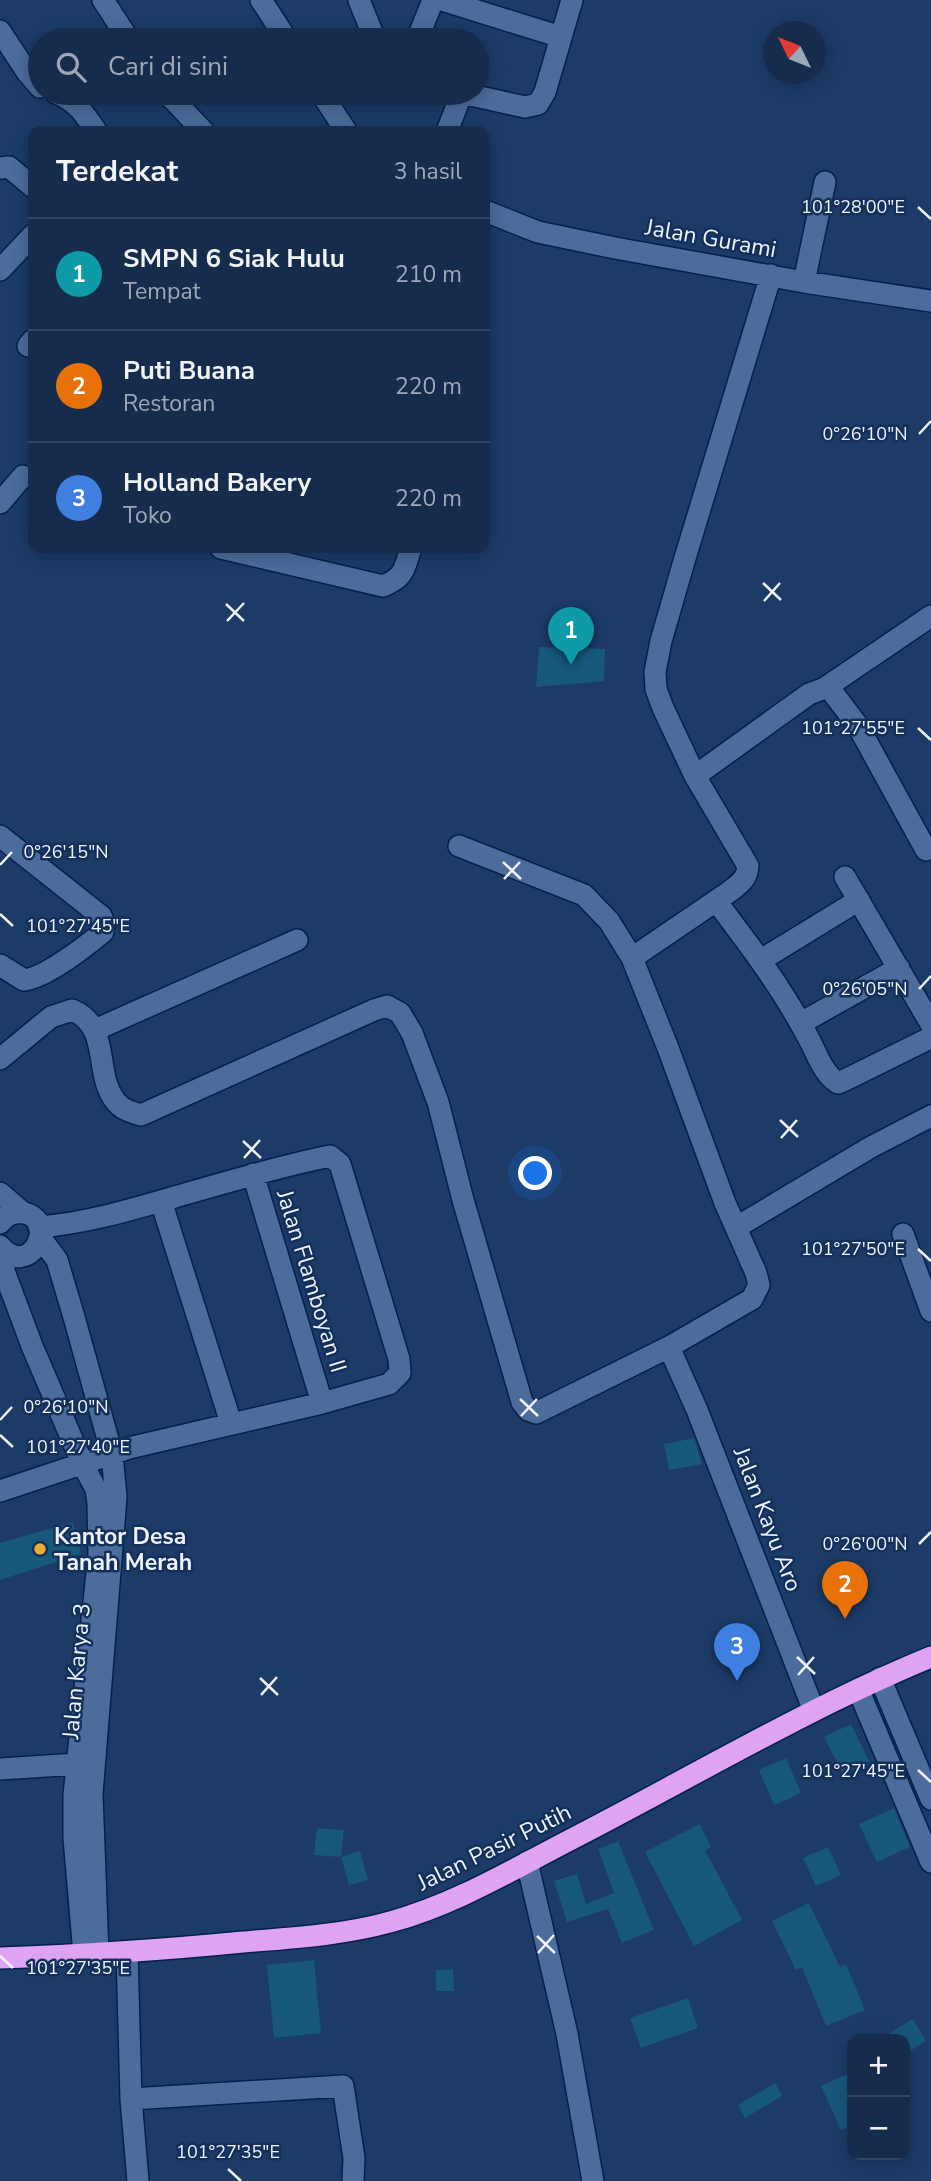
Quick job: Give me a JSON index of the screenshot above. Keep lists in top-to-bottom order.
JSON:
{
  "streets": {
    "highway": ["Jalan Pasir Putih"],
    "street": [
      "Jalan Gurami",
      "Jalan Flamboyan II",
      "Jalan Kayu Aro",
      "Jalan Karya 3"
    ]
  },
  "crossings": [
    ["Jalan Kayu Aro", "Jalan Pasir Putih"],
    ["Jalan Karya 3", "Jalan Pasir Putih"]
  ],
  "places": ["Kantor Desa Tanah Merah"],
  "north": "top left",
  "page": {
    "search": "Cari di sini",
    "heading": ["Terdekat", "3 hasil"],
    "list": [
      {
        "mark": "1",
        "name": "SMPN 6 Siak Hulu",
        "note": "Tempat",
        "value": "210 m"
      },
      {
        "mark": "2",
        "name": "Puti Buana",
        "note": "Restoran",
        "value": "220 m"
      },
      {
        "mark": "3",
        "name": "Holland Bakery",
        "note": "Toko",
        "value": "220 m"
      }
    ],
    "pins": ["1", "2", "3"],
    "map_buttons": ["+", "−"]
  },
  "coordinates": [
    "101°28'00\"E",
    "0°26'10\"N",
    "101°27'55\"E",
    "0°26'15\"N",
    "101°27'45\"E",
    "0°26'05\"N",
    "101°27'50\"E",
    "101°27'40\"E",
    "0°26'00\"N",
    "101°27'35\"E"
  ]
}
